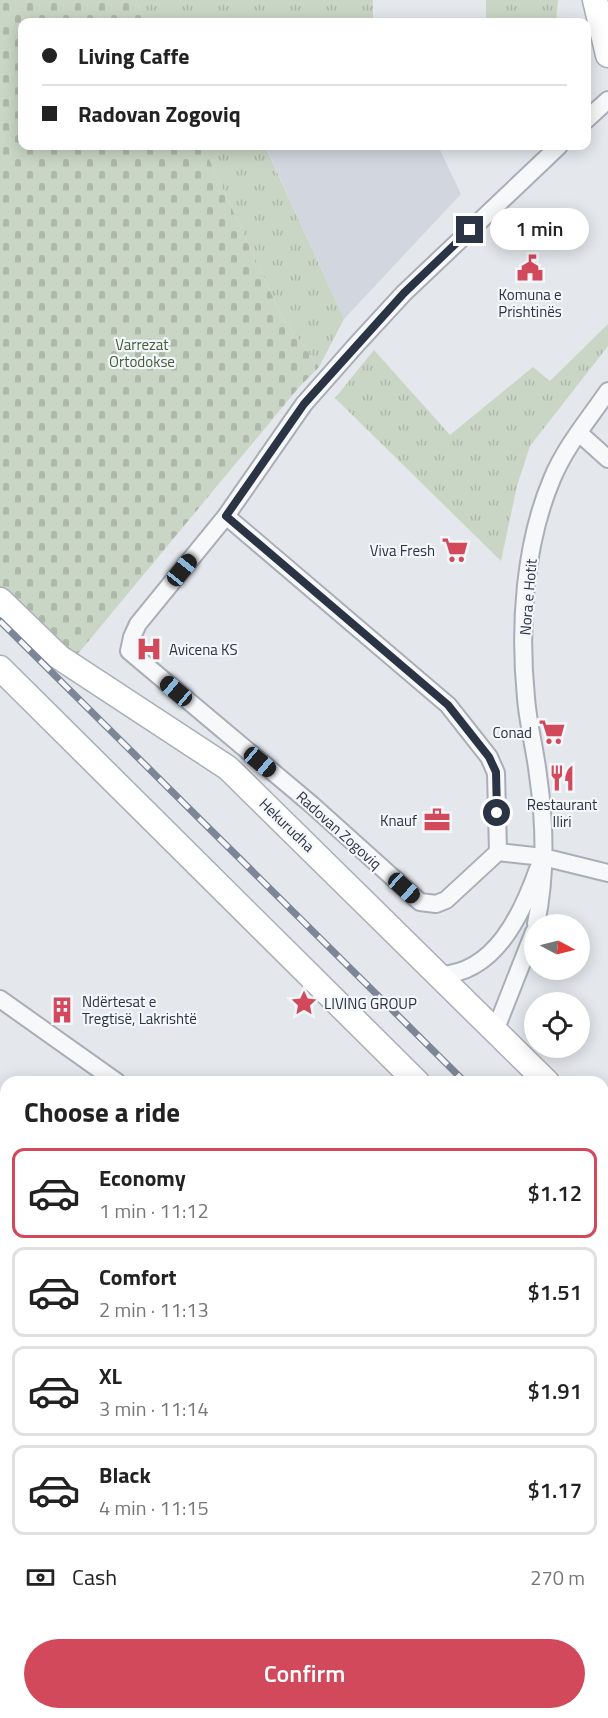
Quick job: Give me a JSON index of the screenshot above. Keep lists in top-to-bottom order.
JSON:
{
  "streets": {
    "main road": ["Hekurudha"],
    "street": ["Nora e Hotit", "Radovan Zogoviq"]
  },
  "crossings": [
    ["Nora e Hotit", "Hekurudha"]
  ],
  "parks": ["Varrezat Ortodokse"],
  "places": {
    "public building": ["Komuna e Prishtinës"],
    "supermarket": ["Viva Fresh", "Conad"],
    "hospital": ["Avicena KS"],
    "restaurant": ["Restaurant Iliri"],
    "office": ["Knauf"],
    "place": ["LIVING GROUP"],
    "building": ["Ndërtesat e Tregtisë, Lakrishtë"]
  },
  "north": "right",
  "page": {
    "banner": ["Living Caffe", "Radovan Zogoviq"],
    "bubble": "1 min",
    "heading": "Choose a ride",
    "list": [
      {
        "name": "Economy",
        "note": "1 min · 11:12",
        "value": "$1.12"
      },
      {
        "name": "Comfort",
        "note": "2 min · 11:13",
        "value": "$1.51"
      },
      {
        "name": "XL",
        "note": "3 min · 11:14",
        "value": "$1.91"
      },
      {
        "name": "Black",
        "note": "4 min · 11:15",
        "value": "$1.17"
      }
    ],
    "pay": ["Cash", "270 m"],
    "buttons": "Confirm"
  }
}
